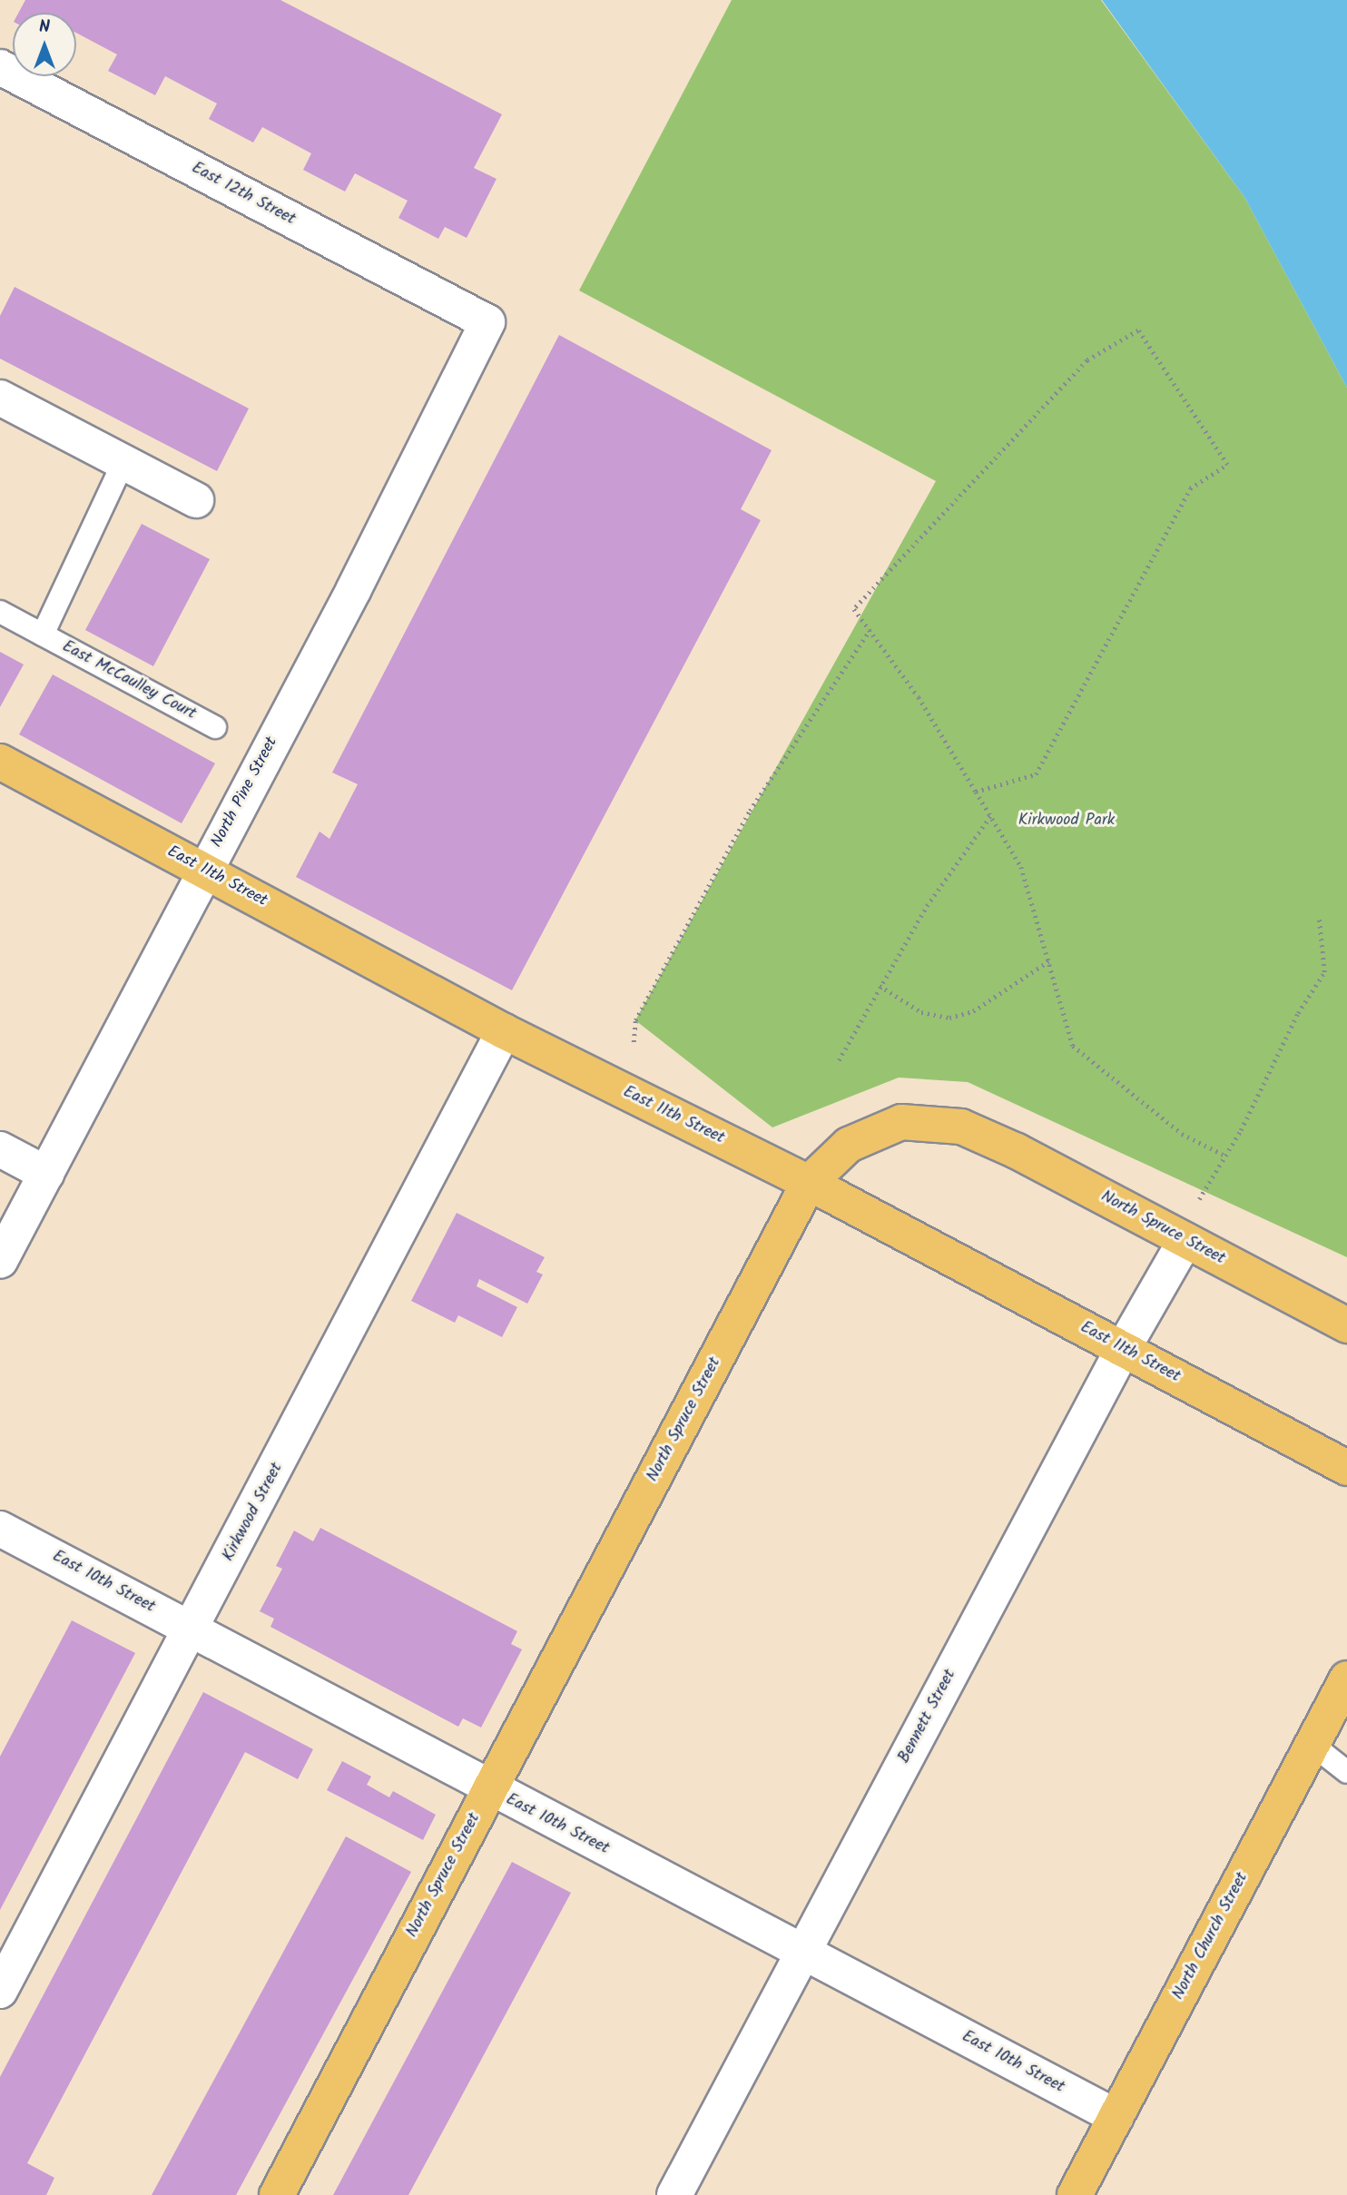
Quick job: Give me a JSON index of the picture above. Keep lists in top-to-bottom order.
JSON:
{
  "streets": {
    "main road": ["East 11th Street", "North Spruce Street", "North Church Street"],
    "street": [
      "East 12th Street",
      "North Pine Street",
      "Kirkwood Street",
      "East 10th Street",
      "Bennett Street"
    ],
    "lane": ["East McCaulley Court"]
  },
  "crossings": [
    ["East 12th Street", "North Pine Street"],
    ["North Pine Street", "East 11th Street"],
    ["East 11th Street", "North Spruce Street"],
    ["East 11th Street", "Kirkwood Street"],
    ["East 11th Street", "Bennett Street"],
    ["North Spruce Street", "East 10th Street"],
    ["North Spruce Street", "Bennett Street"],
    ["Kirkwood Street", "East 10th Street"],
    ["East 10th Street", "Bennett Street"],
    ["East 10th Street", "North Church Street"]
  ],
  "parks": ["Kirkwood Park"],
  "north": "top"
}
